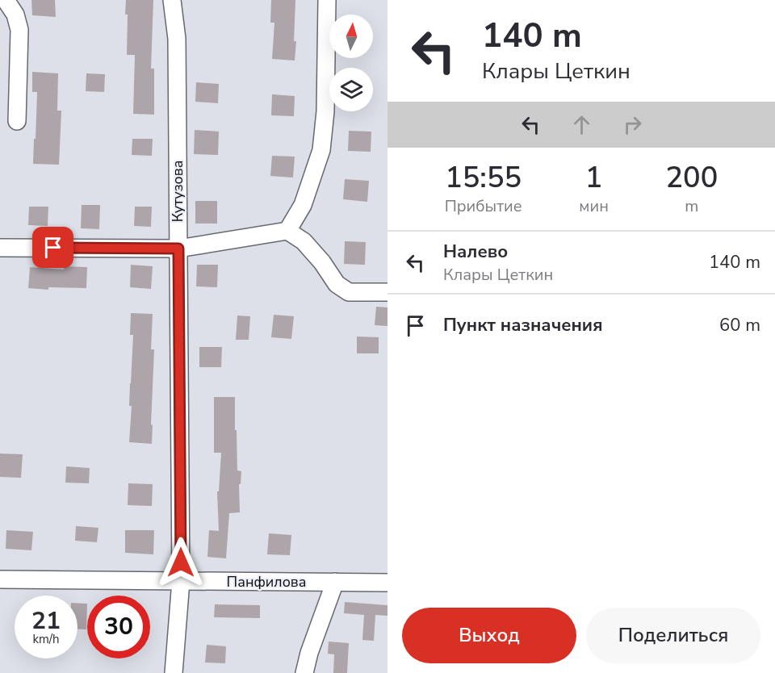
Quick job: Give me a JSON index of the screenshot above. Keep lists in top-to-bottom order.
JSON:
{
  "streets": {
    "street": ["Кутузова", "Панфилова"]
  },
  "crossings": [
    ["Кутузова", "Панфилова"]
  ],
  "north": "top",
  "page": {
    "turn": ["140 m", "Клары Цеткин"],
    "eta": [
      "15:55",
      "Прибытие",
      "1",
      "мин",
      "200",
      "m"
    ],
    "list": [
      {
        "name": "Налево",
        "note": "Клары Цеткин",
        "value": "140 m"
      },
      {
        "name": "Пункт назначения",
        "value": "60 m"
      }
    ],
    "speed": "21 km/h",
    "limit": "30",
    "buttons": ["Выход", "Поделиться"]
  }
}
